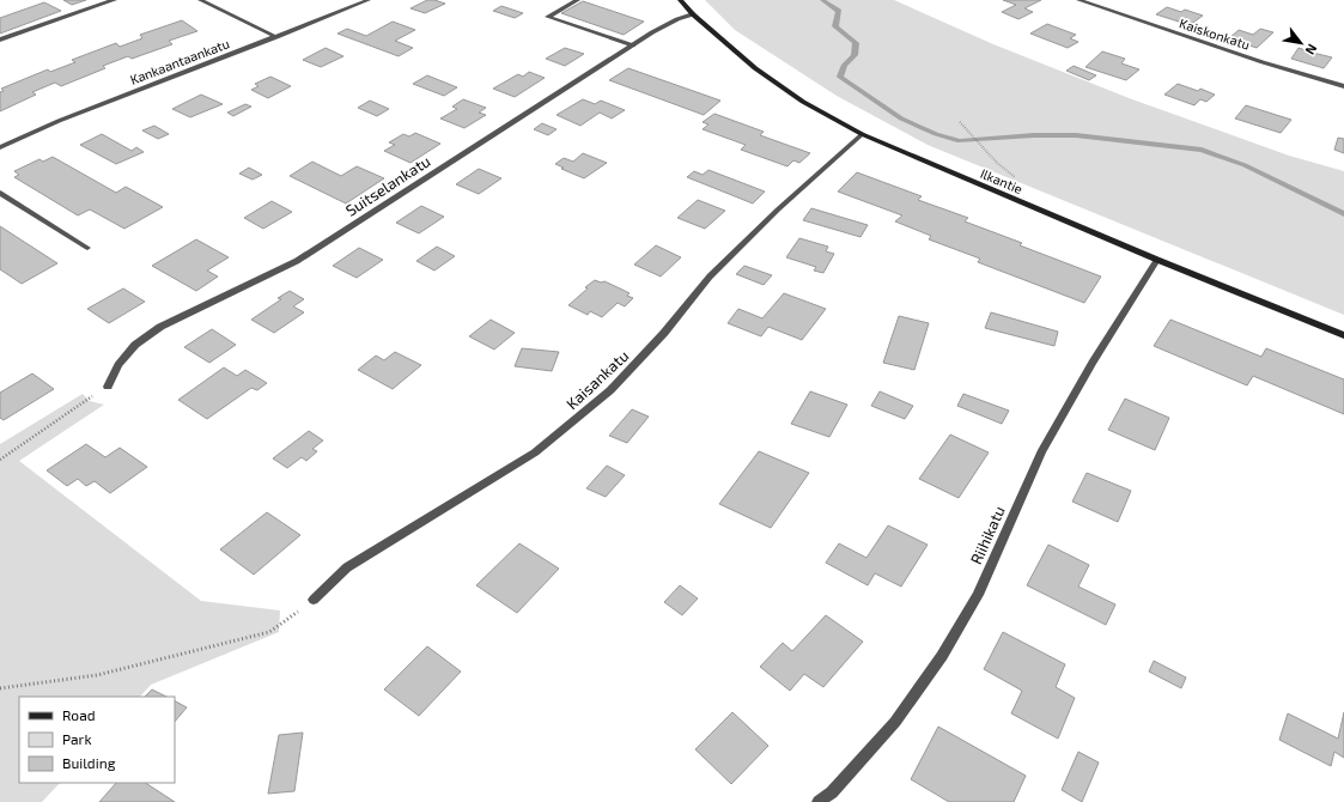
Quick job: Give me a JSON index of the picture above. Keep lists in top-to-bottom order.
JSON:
{
  "streets": {
    "main road": ["Ilkantie"],
    "street": [
      "Kaiskonkatu",
      "Kankaantaankatu",
      "Suitselankatu",
      "Kaisankatu",
      "Riihikatu"
    ]
  },
  "crossings": [
    ["Ilkantie", "Suitselankatu"],
    ["Ilkantie", "Kaisankatu"],
    ["Ilkantie", "Riihikatu"]
  ],
  "legend": ["Road", "Park", "Building"],
  "north": "bottom right"
}
